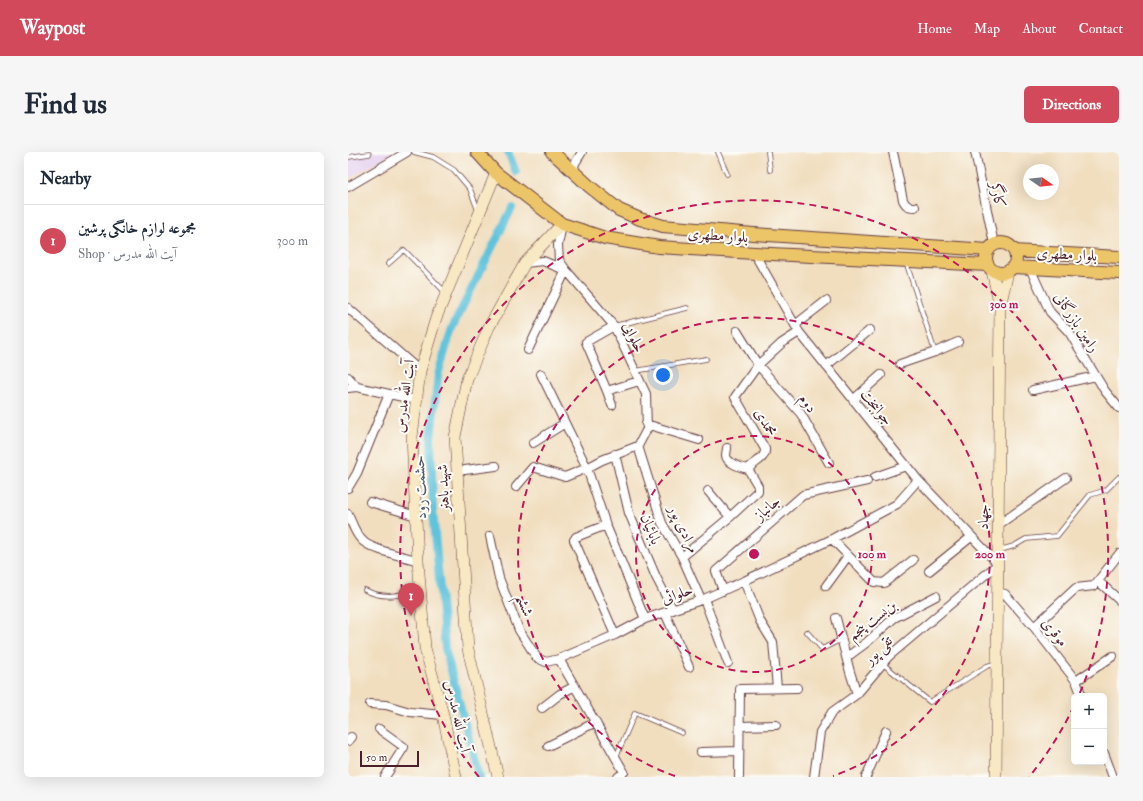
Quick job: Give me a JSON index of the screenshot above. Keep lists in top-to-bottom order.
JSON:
{
  "streets": {
    "main road": [
      "بلوار مطهری",
      "آیت الله مدرس",
      "شهید باهنر",
      "جهاد"
    ],
    "street": [
      "کارگر",
      "رامین بازرگانی",
      "حلوایی",
      "دوم",
      "جوانبخت",
      "محمدی",
      "جانباز",
      "بابائیان",
      "مرادی پور",
      "حلوائی",
      "ششم",
      "بن‌بست پنجم",
      "موقری",
      "تقی پور"
    ]
  },
  "crossings": [
    ["کارگر", "بلوار مطهری"],
    ["بلوار مطهری", "رامین بازرگانی"],
    ["بلوار مطهری", "حلوایی"],
    ["بلوار مطهری", "آیت الله مدرس"],
    ["بلوار مطهری", "جوانبخت"],
    ["بلوار مطهری", "شهید باهنر"],
    ["حلوایی", "شهید باهنر"],
    ["حلوایی", "مرادی پور"],
    ["دوم", "محمدی"],
    ["جوانبخت", "محمدی"],
    ["جوانبخت", "جهاد"],
    ["جوانبخت", "حلوائی"],
    ["جوانبخت", "تقی پور"],
    ["جانباز", "حلوائی"],
    ["جهاد", "موقری"],
    ["جهاد", "تقی پور"],
    ["بابائیان", "حلوائی"],
    ["مرادی پور", "حلوائی"],
    ["حلوائی", "ششم"]
  ],
  "water": ["حشمت رود"],
  "scale_bar": "50 m",
  "north": "right",
  "page": {
    "header": "Waypost",
    "nav": [
      "Home",
      "Map",
      "About",
      "Contact"
    ],
    "buttons": "Directions",
    "title": "Find us",
    "heading": "Nearby",
    "list": [
      {
        "mark": "1",
        "name": "مجموعه لوازم خانگی پرشین",
        "note": "Shop · آیت الله مدرس",
        "value": "300 m"
      }
    ],
    "pins": "1",
    "map_buttons": ["+", "−"],
    "scale": "50 m"
  },
  "rings": ["300 m", "100 m", "200 m"]
}
